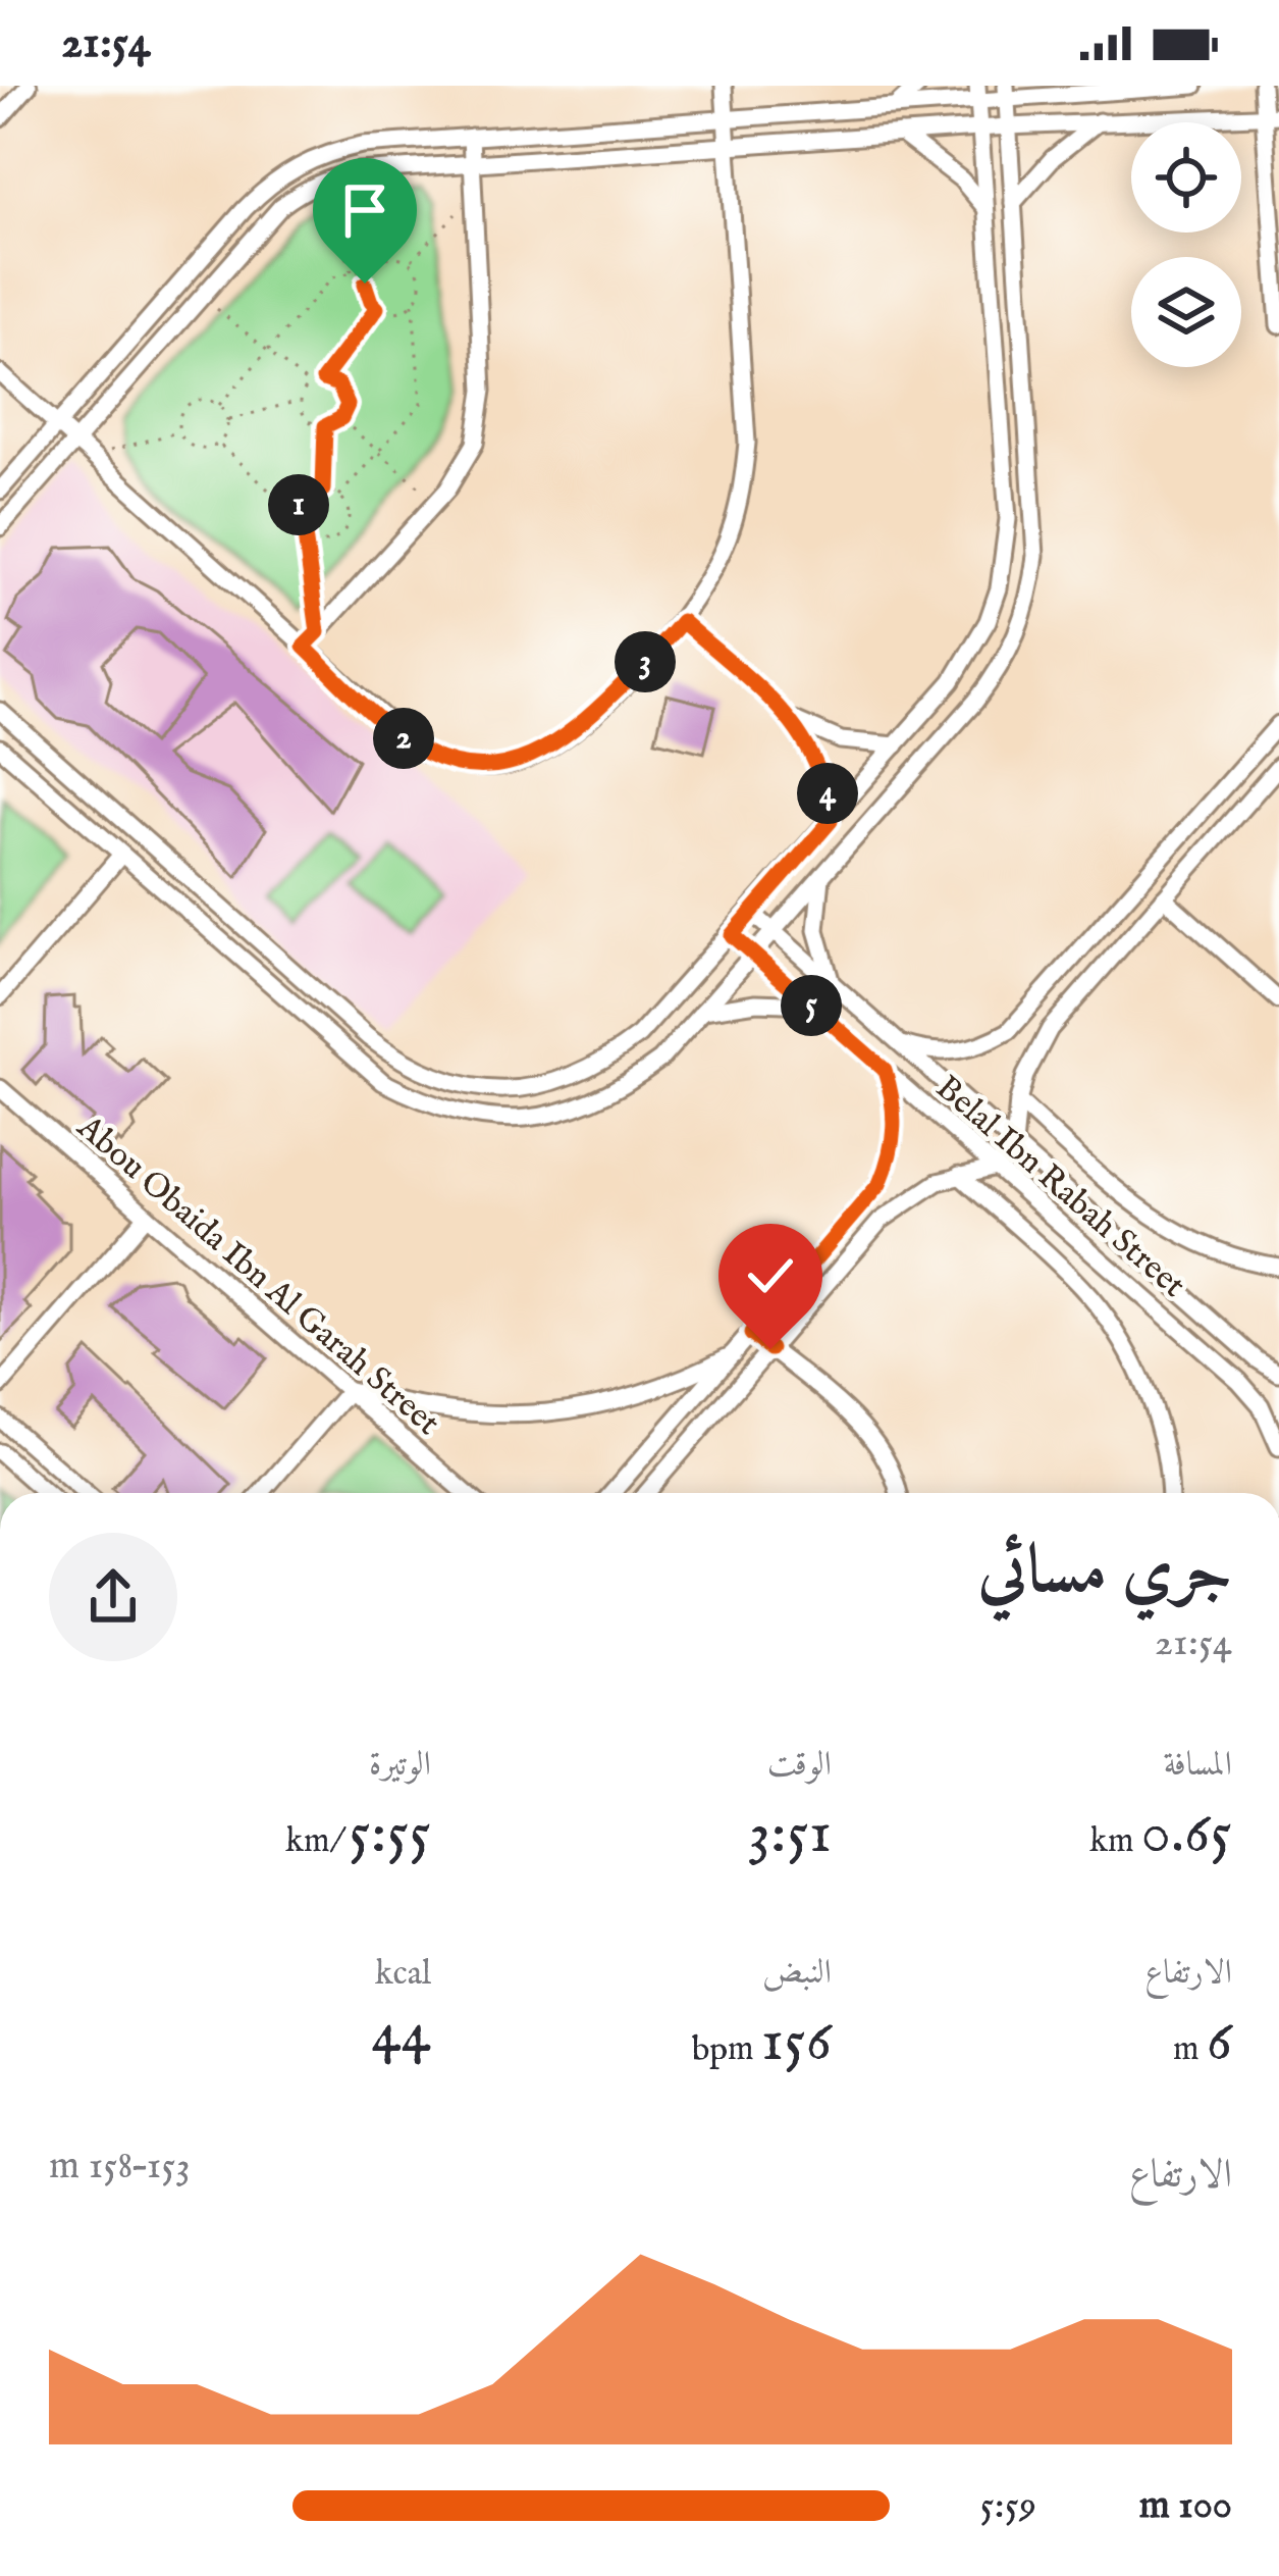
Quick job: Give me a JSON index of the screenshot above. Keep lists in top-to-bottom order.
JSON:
{
  "streets": {
    "street": ["Belal Ibn Rabah Street", "Abou Obaida Ibn Al Garah Street"]
  },
  "page": {
    "status": "21:54",
    "pins": [
      "1",
      "3",
      "2",
      "4",
      "5"
    ],
    "heading": ["جري مسائي", "21:54"],
    "stats": [
      ["المسافة", "0.65 km"],
      ["الوقت", "3:51"],
      ["الوتيرة", "5:55 /km"],
      ["الارتفاع", "6 m"],
      ["النبض", "156 bpm"],
      ["kcal", "44"]
    ],
    "chart": ["الارتفاع", "153–158 m"],
    "list": [
      {
        "name": "100 m",
        "note": "5:59"
      }
    ]
  }
}
